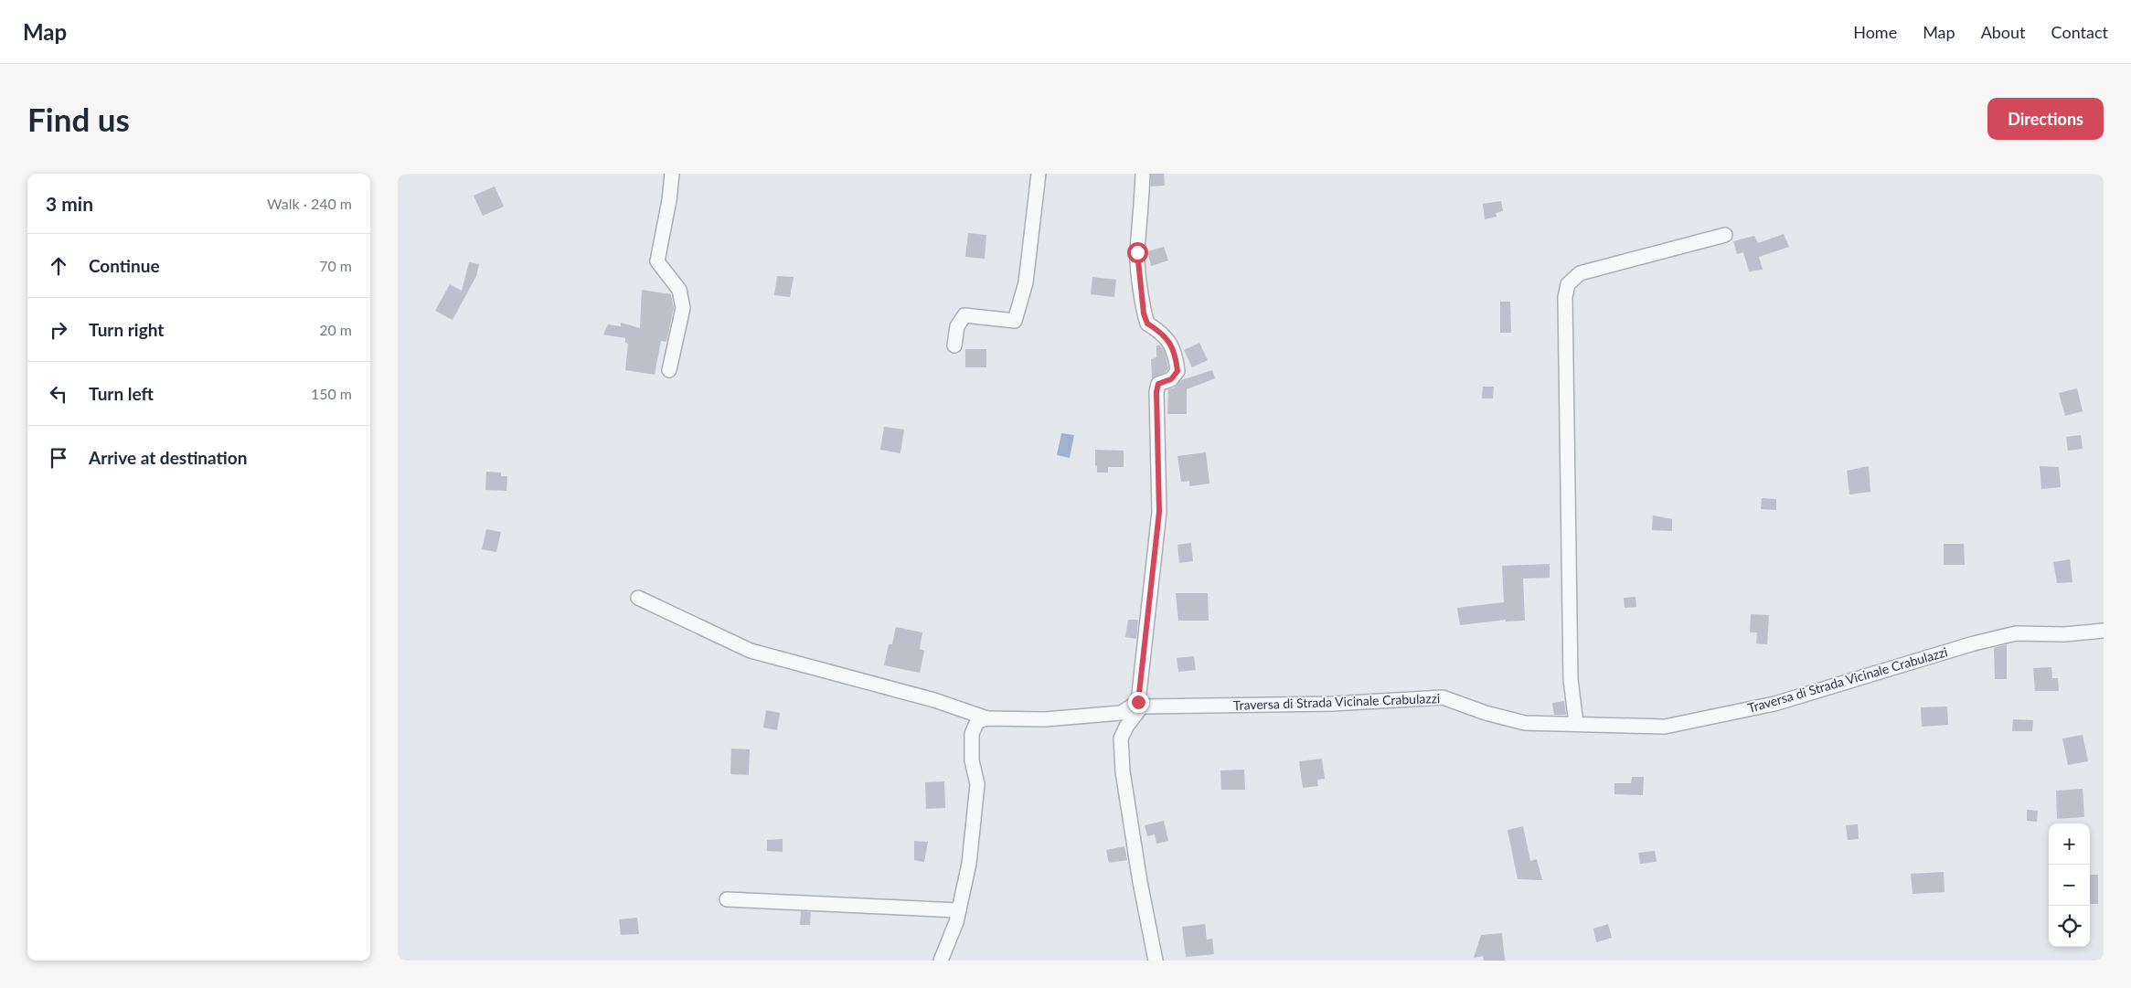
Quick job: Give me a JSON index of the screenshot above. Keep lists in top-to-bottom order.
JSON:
{
  "streets": {
    "street": ["Traversa di Strada Vicinale Crabulazzi"]
  },
  "page": {
    "header": "Map",
    "nav": [
      "Home",
      "Map",
      "About",
      "Contact"
    ],
    "buttons": "Directions",
    "title": "Find us",
    "heading": ["3 min", "Walk · 240 m"],
    "list": [
      ["Continue", "70 m"],
      ["Turn right", "20 m"],
      ["Turn left", "150 m"],
      "Arrive at destination"
    ],
    "map_buttons": ["+", "−"]
  }
}
